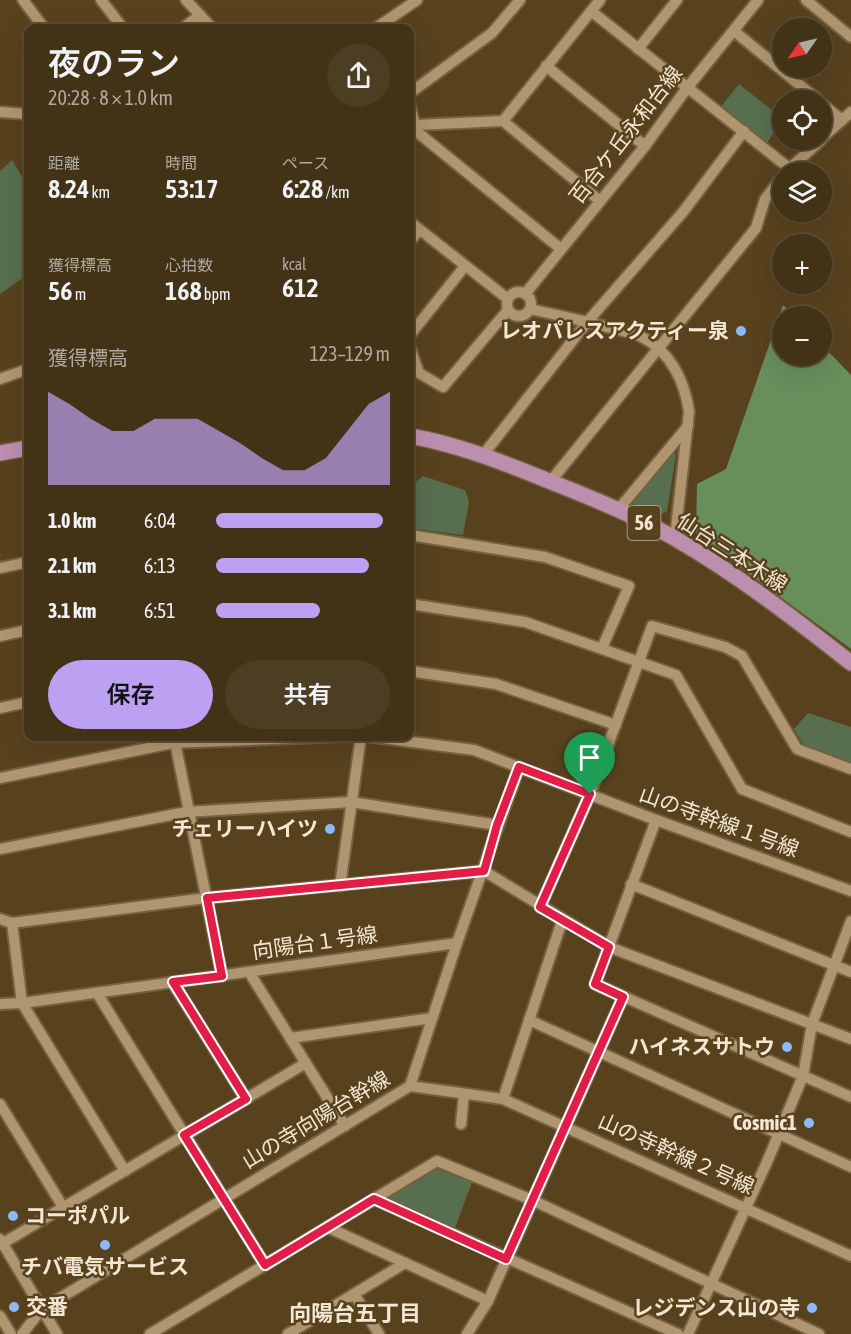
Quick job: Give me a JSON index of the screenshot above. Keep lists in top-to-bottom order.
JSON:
{
  "streets": {
    "main road": ["56", "仙台三本木線"],
    "street": [
      "百合ケ丘永和台線",
      "山の寺幹線１号線",
      "向陽台１号線",
      "山の寺向陽台幹線",
      "山の寺幹線２号線"
    ]
  },
  "crossings": [
    ["山の寺幹線１号線", "山の寺向陽台幹線"],
    ["向陽台１号線", "山の寺向陽台幹線"],
    ["山の寺向陽台幹線", "山の寺幹線２号線"]
  ],
  "districts": ["向陽台五丁目"],
  "places": [
    "レオパレスアクティー泉",
    "チェリーハイツ",
    "ハイネスサトウ",
    "Cosmic1",
    "コーポパル",
    "チバ電気サービス",
    "交番",
    "レジデンス山の寺"
  ],
  "north": "bottom left",
  "page": {
    "map_buttons": ["+", "−"],
    "heading": ["夜のラン", "20:28 · 8 × 1.0 km"],
    "stats": [
      ["距離", "8.24 km"],
      ["時間", "53:17"],
      ["ペース", "6:28 /km"],
      ["獲得標高", "56 m"],
      ["心拍数", "168 bpm"],
      ["kcal", "612"]
    ],
    "chart": ["獲得標高", "123–129 m"],
    "list": [
      {
        "name": "1.0 km",
        "note": "6:04"
      },
      {
        "name": "2.1 km",
        "note": "6:13"
      },
      {
        "name": "3.1 km",
        "note": "6:51"
      }
    ],
    "buttons": ["保存", "共有"]
  }
}
